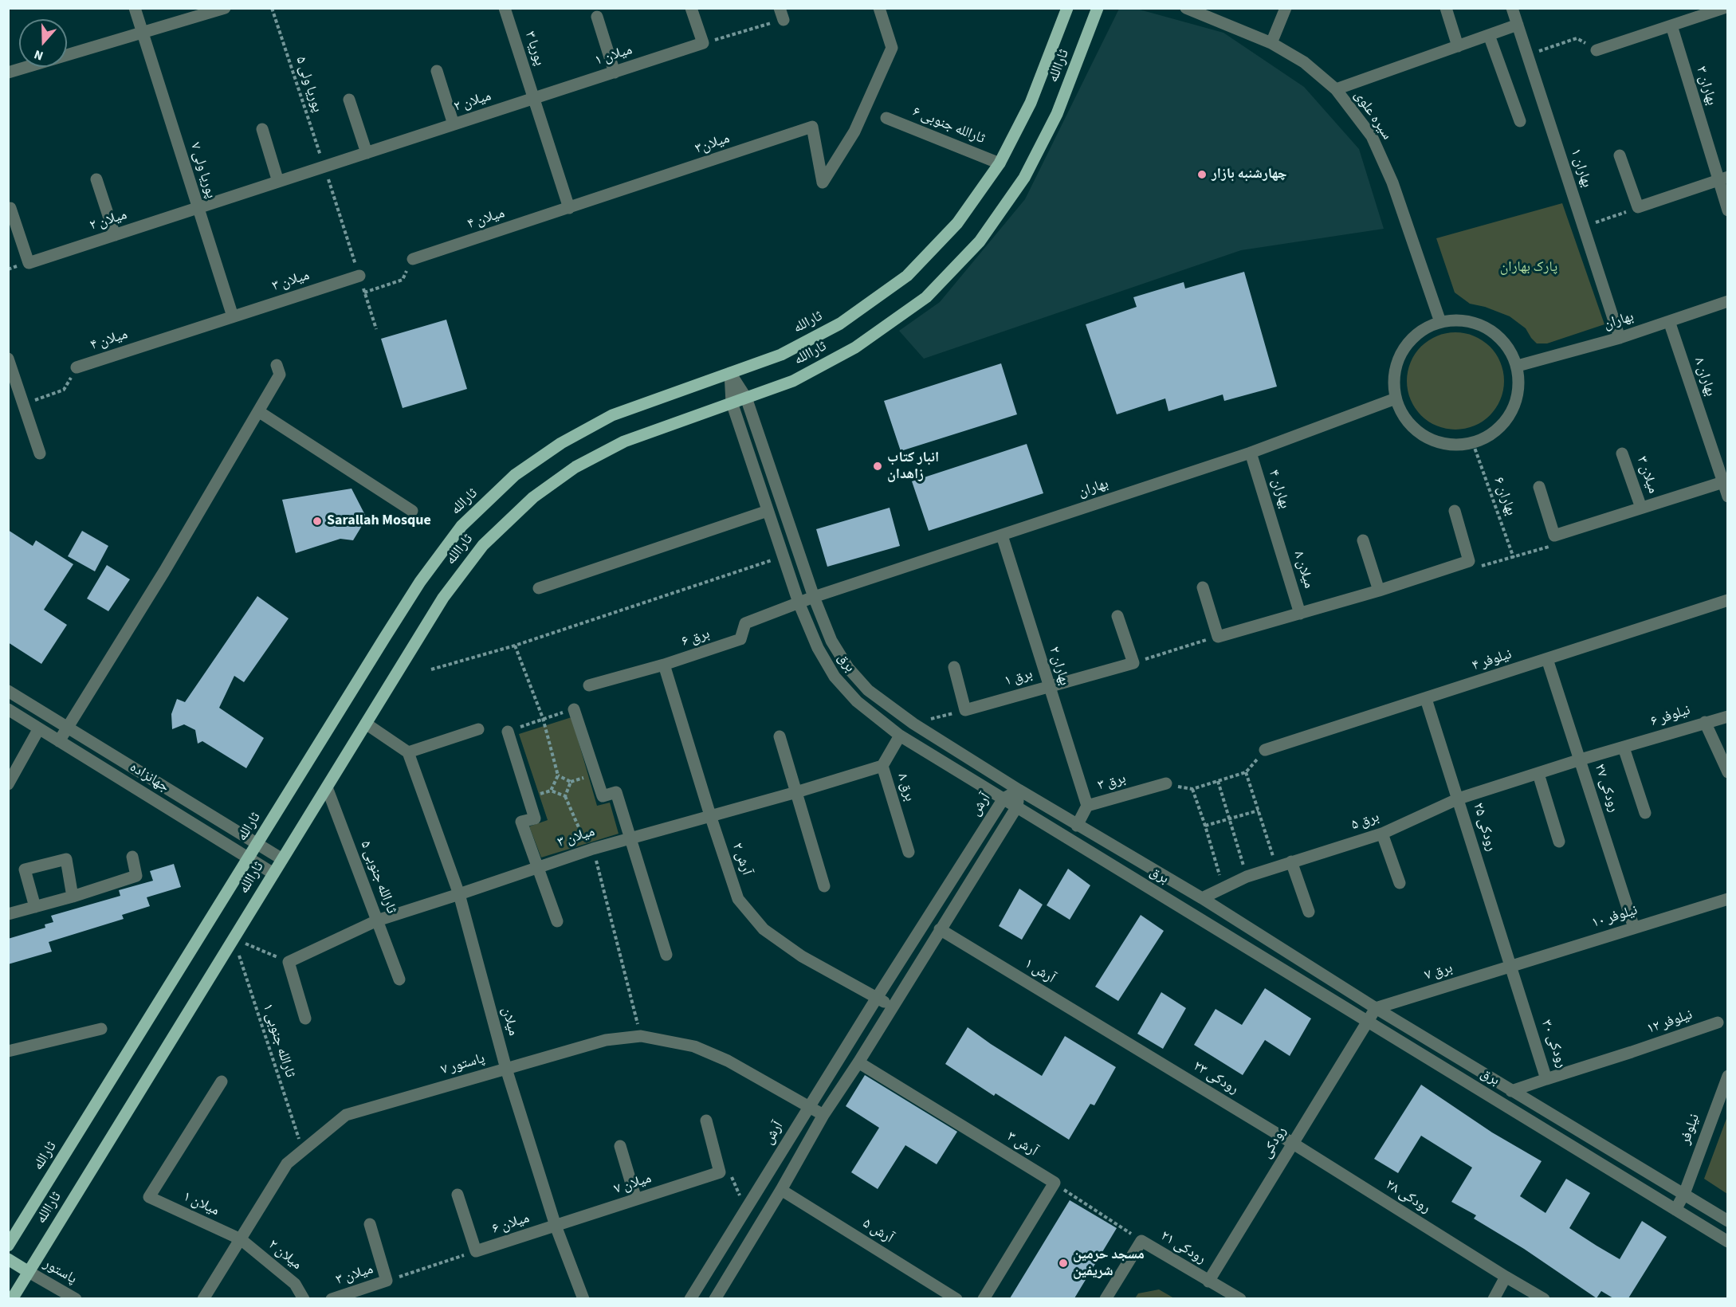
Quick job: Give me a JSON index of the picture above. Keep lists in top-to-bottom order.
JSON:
{
  "streets": {
    "main road": ["ثاراالله", "ثارالله"],
    "street": [
      "پوریا ۳",
      "میلان ۱",
      "بهاران ۳",
      "میلان ۲",
      "سیره علوی",
      "ثارالله جنوبی ۶",
      "میلان۳",
      "بهاران ۱",
      "پوریا ولی ۷",
      "میلان ۴",
      "میلان ۳",
      "بهاران",
      "بهاران ۸",
      "بهاران ۴",
      "میلان ۸",
      "برق ۶",
      "نیلوفر ۴",
      "برق",
      "بهاران ۲",
      "برق ۱",
      "نیلوفر ۶",
      "جهانزاده",
      "برق ۳",
      "برق ۸",
      "رودکی ۲۷",
      "آرش",
      "برق ۵",
      "رودکی ۲۵",
      "آرش ۲",
      "ثارالله جنوبی ۵",
      "نیلوفر ۱۰",
      "آرش ۱",
      "برق ۷",
      "میلان",
      "نیلوفر ۱۲",
      "رودکی ۳۰",
      "پاستور ۷",
      "رودکی ۲۳",
      "نیلوفر",
      "رودکی",
      "آرش ۳",
      "میلان ۷",
      "رودکی ۲۸",
      "میلان ۶",
      "آرش ۵",
      "رودکی ۲۱",
      "پاستور"
    ],
    "path": ["پوریا ولی ۵", "بهاران ۶", "ثارالله جنوبی ۱"]
  },
  "crossings": [
    ["پوریا ۳", "میلان ۱"],
    ["پوریا ۳", "میلان ۲"],
    ["پوریا ۳", "میلان۳"],
    ["پوریا ۳", "میلان ۴"],
    ["میلان ۱", "میلان ۲"],
    ["میلان ۱", "پاستور ۷"],
    ["ثاراالله", "برق"],
    ["ثاراالله", "جهانزاده"],
    ["ثاراالله", "ثارالله جنوبی ۵"],
    ["ثاراالله", "ثارالله جنوبی ۱"],
    ["ثاراالله", "پاستور"],
    ["پوریا ولی ۵", "میلان ۳"],
    ["میلان ۲", "پوریا ولی ۷"],
    ["میلان ۲", "پاستور ۷"],
    ["سیره علوی", "بهاران"],
    ["سیره علوی", "بهاران ۶"],
    ["ثارالله جنوبی ۶", "ثارالله"],
    ["میلان۳", "میلان ۴"],
    ["بهاران ۱", "بهاران"],
    ["پوریا ولی ۷", "میلان ۴"],
    ["پوریا ولی ۷", "میلان ۳"],
    ["میلان ۴", "میلان ۳"],
    ["میلان ۳", "برق ۸"],
    ["میلان ۳", "آرش ۲"],
    ["میلان ۳", "ثارالله جنوبی ۵"],
    ["میلان ۳", "میلان"],
    ["بهاران", "بهاران ۸"],
    ["بهاران", "بهاران ۴"],
    ["بهاران", "بهاران ۶"],
    ["بهاران", "برق ۶"],
    ["بهاران", "برق"],
    ["بهاران", "بهاران ۲"],
    ["ثارالله", "برق"],
    ["ثارالله", "جهانزاده"],
    ["بهاران ۴", "میلان ۸"],
    ["برق ۶", "برق"],
    ["برق ۶", "آرش ۲"],
    ["نیلوفر ۴", "رودکی ۲۷"],
    ["نیلوفر ۴", "رودکی ۲۵"],
    ["برق", "برق ۳"],
    ["برق", "برق ۸"],
    ["برق", "آرش"],
    ["برق", "برق ۵"],
    ["برق", "برق ۷"],
    ["برق", "نیلوفر"],
    ["برق", "رودکی"],
    ["بهاران ۲", "برق ۱"],
    ["بهاران ۲", "برق ۳"],
    ["نیلوفر ۶", "رودکی ۲۷"],
    ["نیلوفر ۶", "برق ۵"],
    ["رودکی ۲۷", "برق ۵"],
    ["رودکی ۲۷", "نیلوفر ۱۰"],
    ["آرش", "آرش ۲"],
    ["آرش", "پاستور ۷"],
    ["برق ۵", "رودکی ۲۵"],
    ["رودکی ۲۵", "نیلوفر ۱۰"],
    ["رودکی ۲۵", "برق ۷"],
    ["رودکی ۲۵", "رودکی ۳۰"],
    ["نیلوفر ۱۰", "برق ۷"],
    ["نیلوفر ۱۰", "رودکی ۳۰"],
    ["آرش ۱", "رودکی ۲۳"],
    ["برق ۷", "رودکی ۳۰"],
    ["برق ۷", "رودکی"],
    ["میلان", "پاستور ۷"],
    ["میلان", "میلان ۷"],
    ["میلان", "میلان ۶"],
    ["نیلوفر ۱۲", "رودکی ۳۰"],
    ["ثارالله جنوبی ۱", "پاستور ۷"],
    ["رودکی ۲۳", "رودکی"],
    ["رودکی ۲۳", "رودکی ۲۸"],
    ["رودکی", "رودکی ۲۸"],
    ["رودکی", "رودکی ۲۱"],
    ["میلان ۷", "میلان ۶"]
  ],
  "parks": ["پارک بهاران"],
  "places": [
    "چهارشنبه بازار",
    "انبار کتاب زاهدان",
    "Sarallah Mosque",
    "مسجد حرمین شریفین"
  ],
  "north": "bottom"
}
